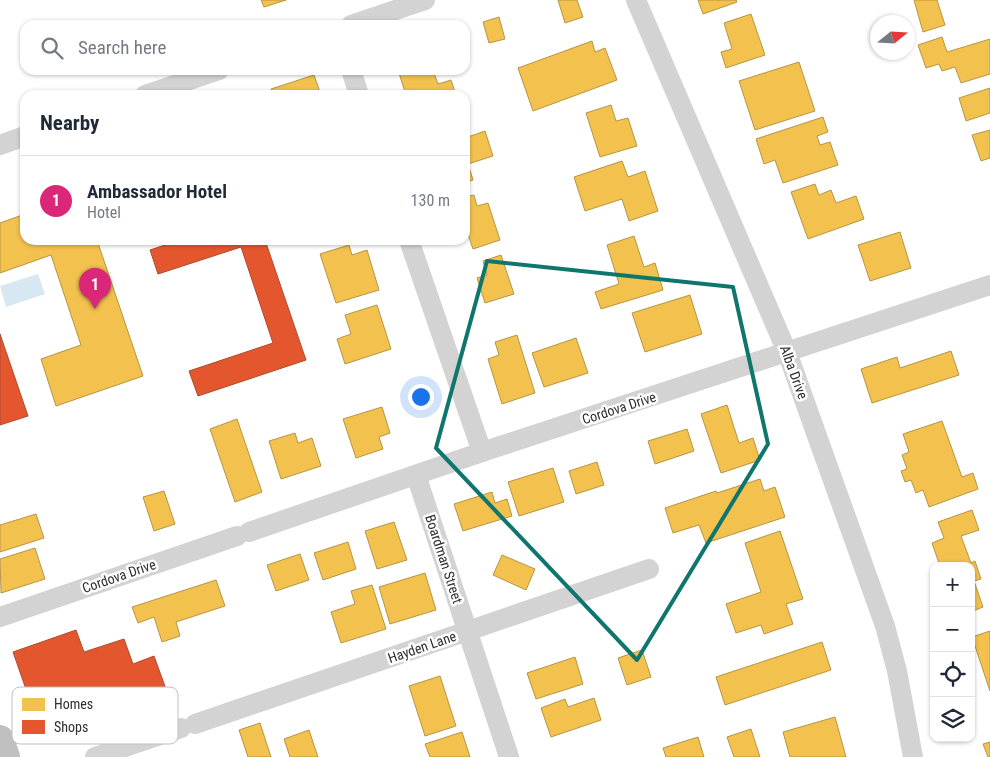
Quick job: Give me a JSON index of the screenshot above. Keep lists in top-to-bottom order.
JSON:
{
  "streets": {
    "street": [
      "Alba Drive",
      "Cordova Drive",
      "Boardman Street",
      "Hayden Lane"
    ]
  },
  "crossings": [
    ["Alba Drive", "Cordova Drive"],
    ["Cordova Drive", "Boardman Street"],
    ["Boardman Street", "Hayden Lane"]
  ],
  "legend": ["Homes", "Shops"],
  "north": "right",
  "page": {
    "search": "Search here",
    "heading": "Nearby",
    "list": [
      {
        "mark": "1",
        "name": "Ambassador Hotel",
        "note": "Hotel",
        "value": "130 m"
      }
    ],
    "pins": "1",
    "map_buttons": ["+", "−"]
  }
}
